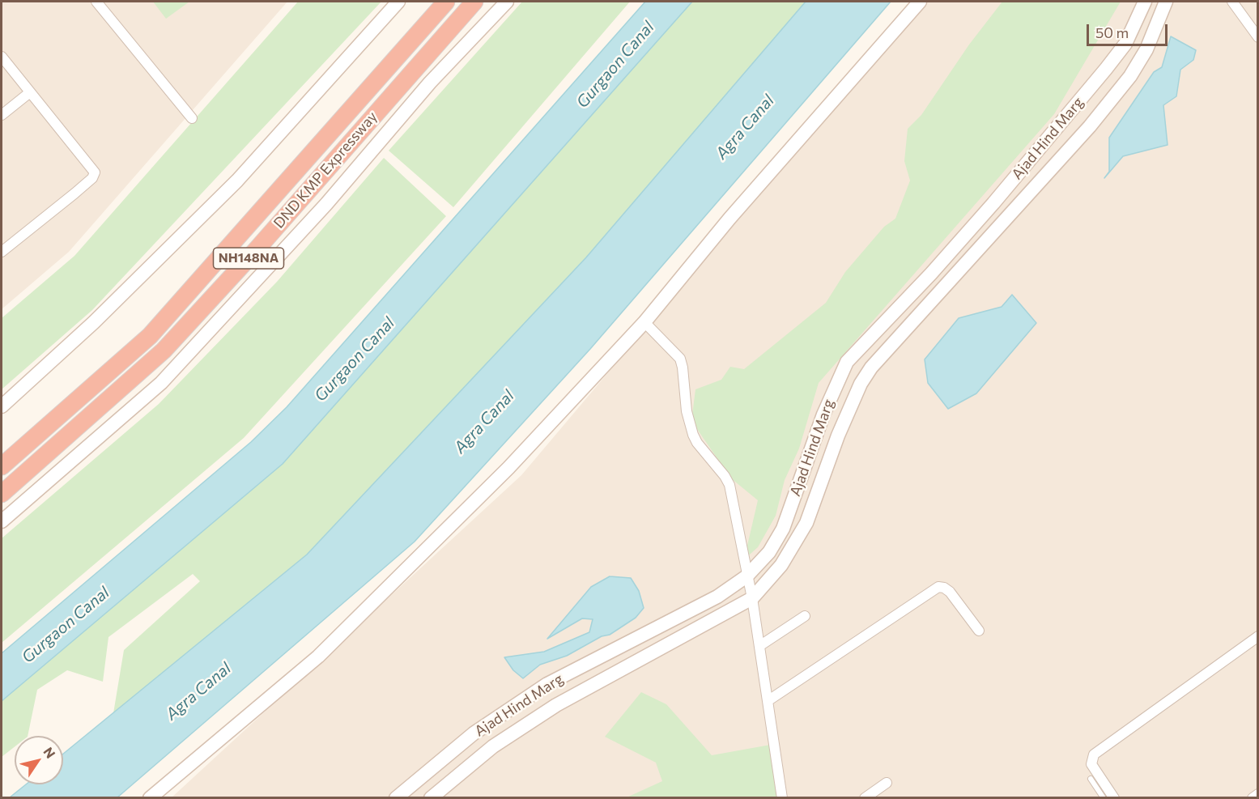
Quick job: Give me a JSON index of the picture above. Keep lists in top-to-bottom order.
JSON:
{
  "streets": {
    "highway": ["DND KMP Expressway", "NH148NA"],
    "street": ["Ajad Hind Marg"]
  },
  "water": ["Gurgaon Canal", "Agra Canal"],
  "scale_bar": "50 m",
  "north": "top right"
}
